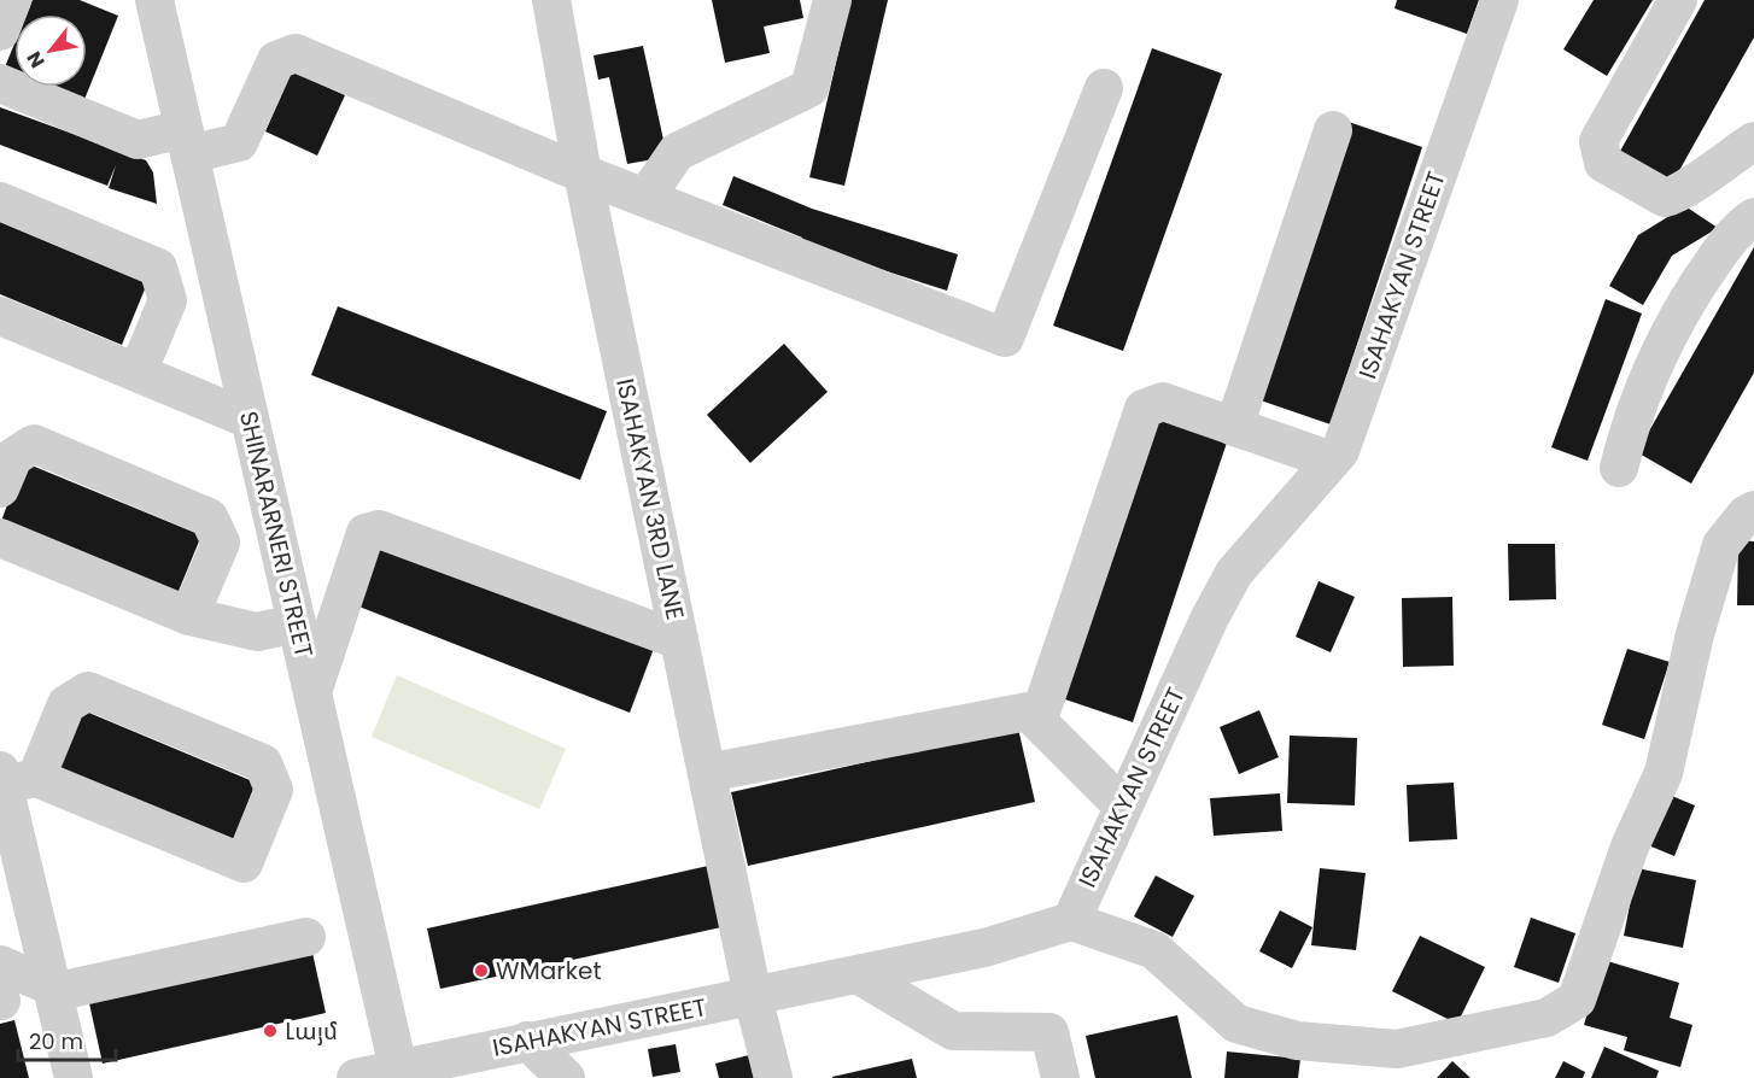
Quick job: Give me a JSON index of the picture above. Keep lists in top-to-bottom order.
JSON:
{
  "streets": {
    "street": ["ISAHAKYAN STREET", "ISAHAKYAN 3RD LANE", "SHINARARNERI STREET"]
  },
  "crossings": [
    ["ISAHAKYAN STREET", "ISAHAKYAN 3RD LANE"],
    ["ISAHAKYAN STREET", "SHINARARNERI STREET"]
  ],
  "places": ["WMarket", "Լայմ"],
  "scale_bar": "20 m",
  "north": "bottom left"
}
